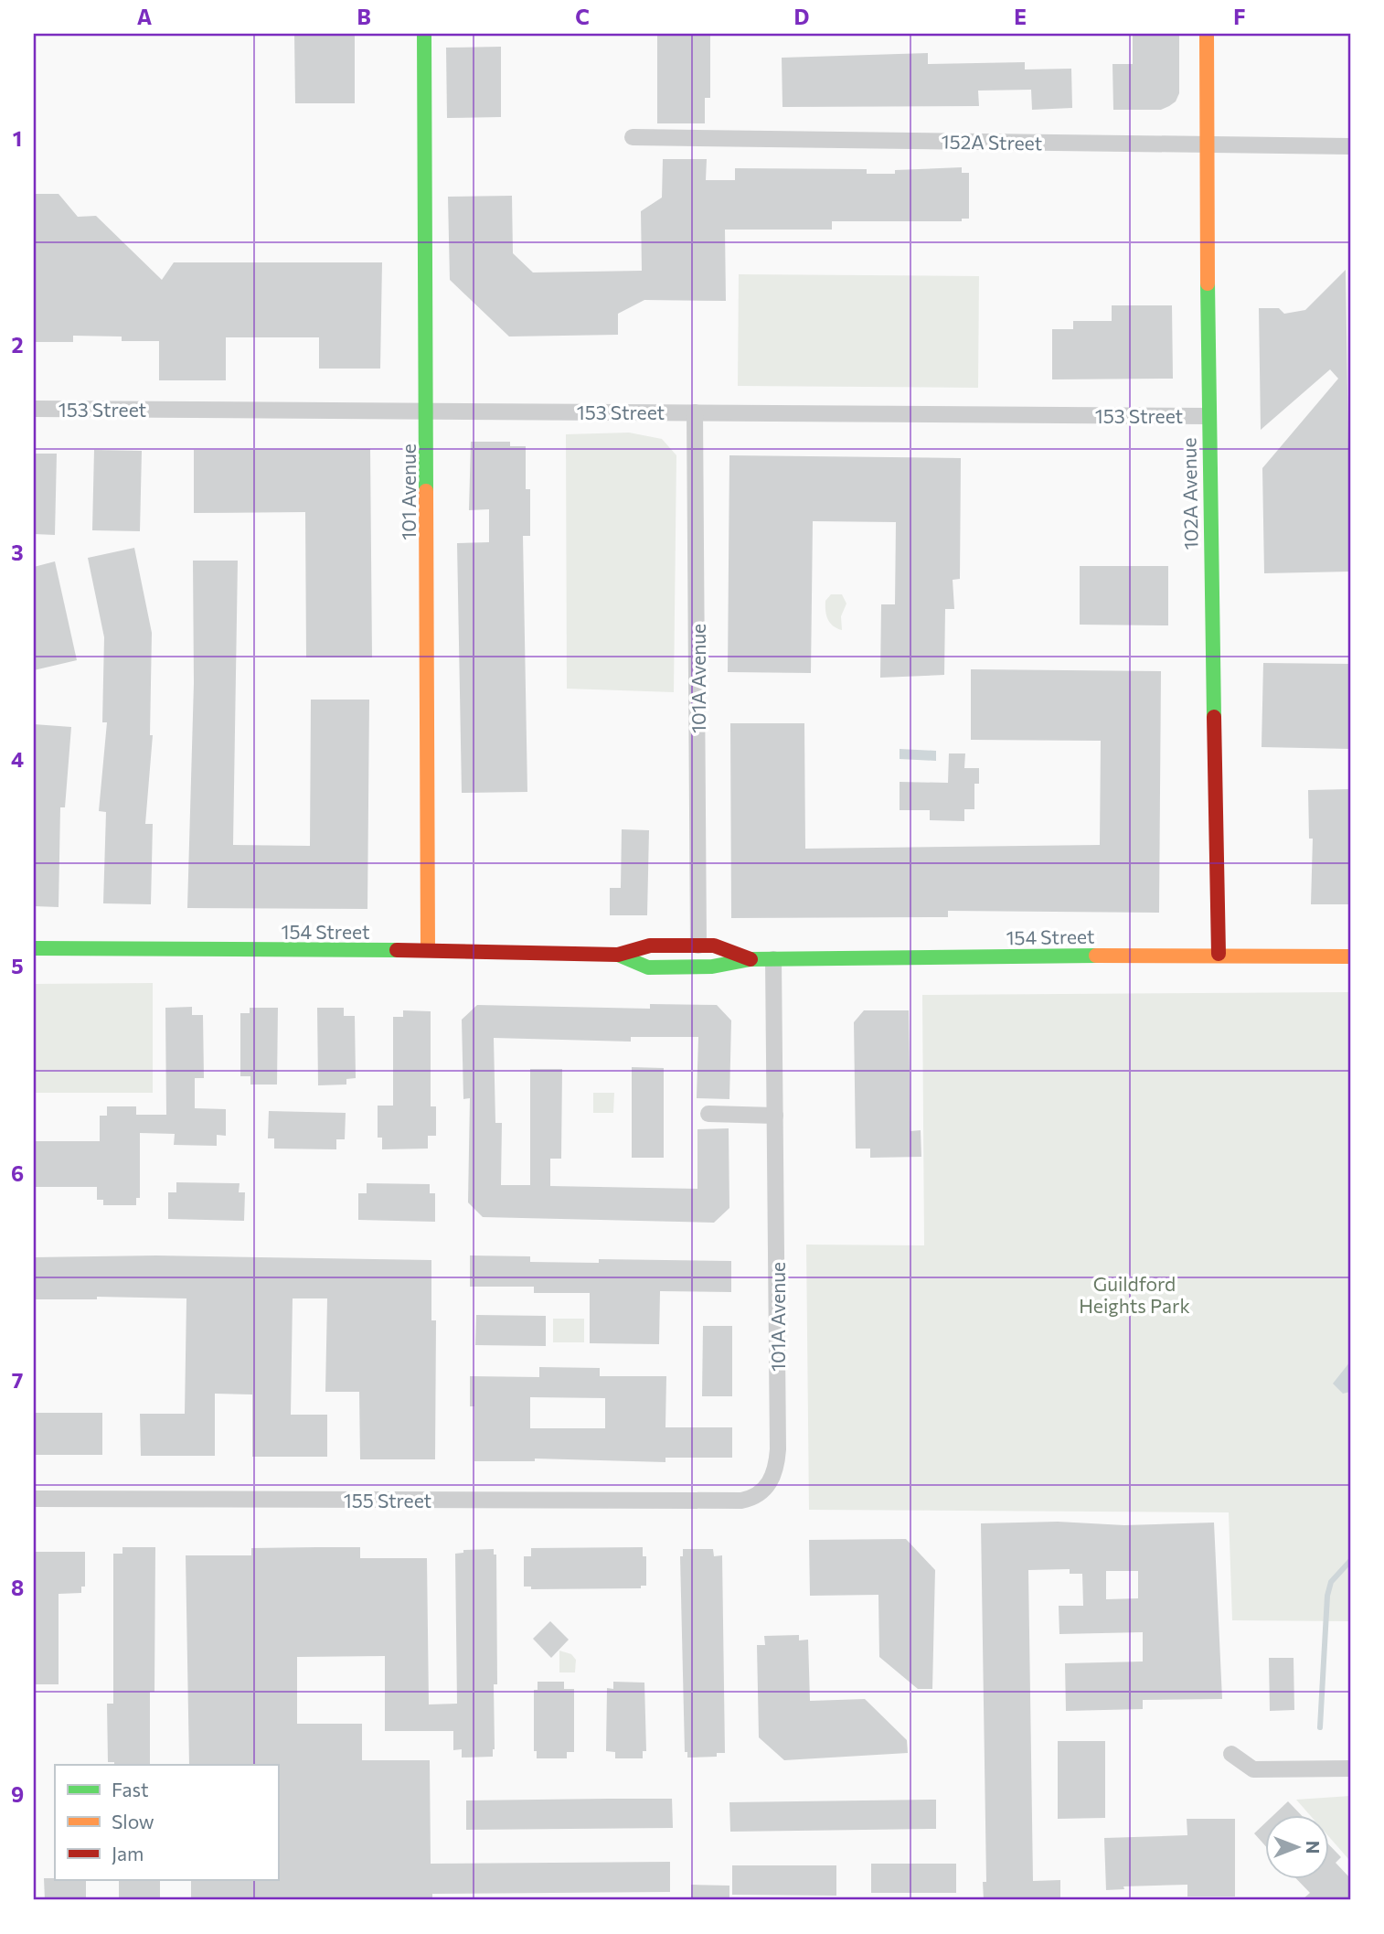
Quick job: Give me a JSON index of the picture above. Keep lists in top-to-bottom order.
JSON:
{
  "streets": {
    "street": [
      "152A Street",
      "153 Street",
      "101 Avenue",
      "102A Avenue",
      "101A Avenue",
      "154 Street",
      "155 Street"
    ]
  },
  "crossings": [
    ["152A Street", "102A Avenue"],
    ["153 Street", "101 Avenue"],
    ["153 Street", "102A Avenue"],
    ["153 Street", "101A Avenue"],
    ["101 Avenue", "154 Street"],
    ["102A Avenue", "154 Street"],
    ["101A Avenue", "154 Street"],
    ["101A Avenue", "155 Street"]
  ],
  "parks": ["Guildford Heights Park"],
  "legend": ["Fast", "Slow", "Jam"],
  "north": "right",
  "grid": {
    "columns": [
      "A",
      "B",
      "C",
      "D",
      "E",
      "F"
    ],
    "rows": [
      "1",
      "2",
      "3",
      "4",
      "5",
      "6",
      "7",
      "8",
      "9"
    ]
  }
}
